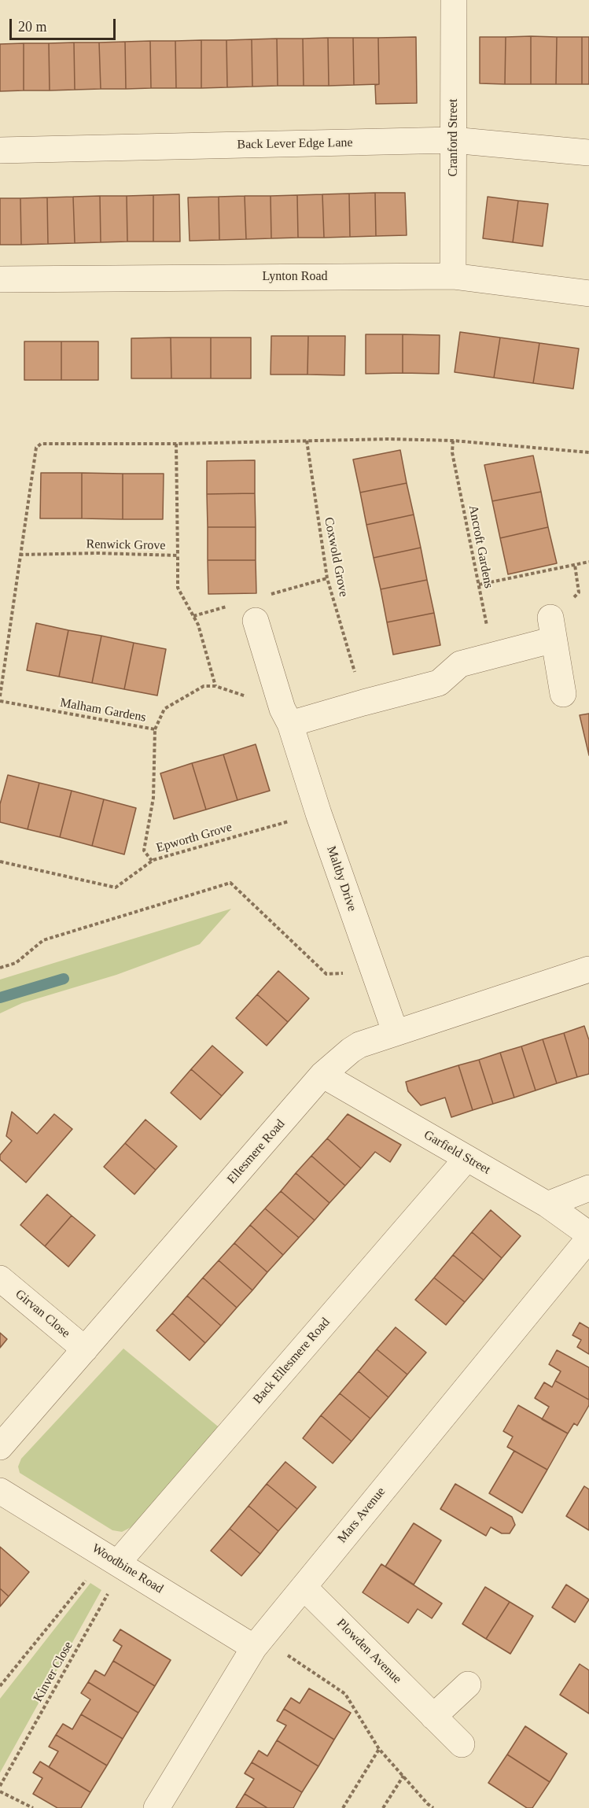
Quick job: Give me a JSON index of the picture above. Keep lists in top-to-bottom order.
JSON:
{
  "streets": {
    "street": [
      "Cranford Street",
      "Back Lever Edge Lane",
      "Lynton Road",
      "Maltby Drive",
      "Ellesmere Road",
      "Garfield Street",
      "Girvan Close",
      "Back Ellesmere Road",
      "Mars Avenue",
      "Woodbine Road",
      "Plowden Avenue"
    ],
    "path": [
      "Renwick Grove",
      "Ancroft Gardens",
      "Coxwold Grove",
      "Malham Gardens",
      "Epworth Grove",
      "Kinver Close"
    ]
  },
  "crossings": [
    ["Cranford Street", "Back Lever Edge Lane"],
    ["Cranford Street", "Lynton Road"],
    ["Malham Gardens", "Epworth Grove"],
    ["Epworth Grove", "Maltby Drive"],
    ["Maltby Drive", "Ellesmere Road"],
    ["Ellesmere Road", "Garfield Street"],
    ["Ellesmere Road", "Girvan Close"],
    ["Garfield Street", "Back Ellesmere Road"],
    ["Back Ellesmere Road", "Woodbine Road"],
    ["Back Ellesmere Road", "Kinver Close"],
    ["Mars Avenue", "Woodbine Road"],
    ["Mars Avenue", "Plowden Avenue"],
    ["Woodbine Road", "Kinver Close"]
  ],
  "scale_bar": "20 m"
}
